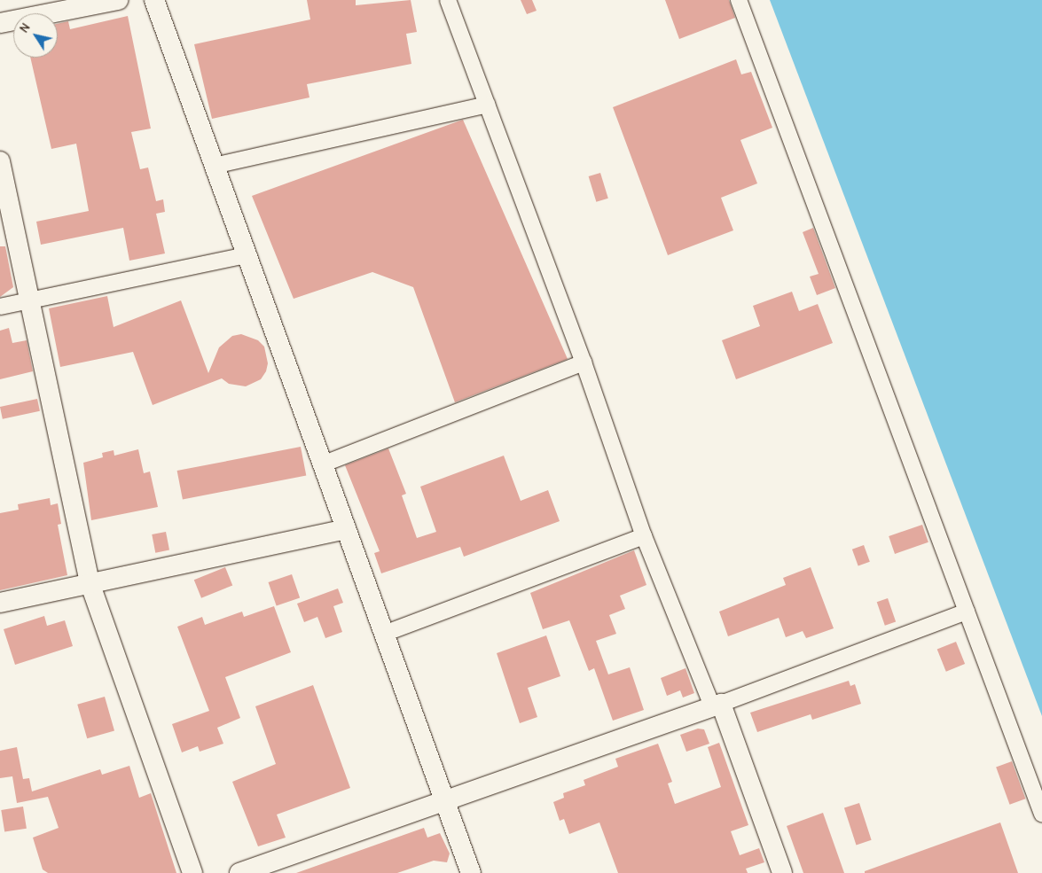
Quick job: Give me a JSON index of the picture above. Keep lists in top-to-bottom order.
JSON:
{
  "north": "top left"
}
